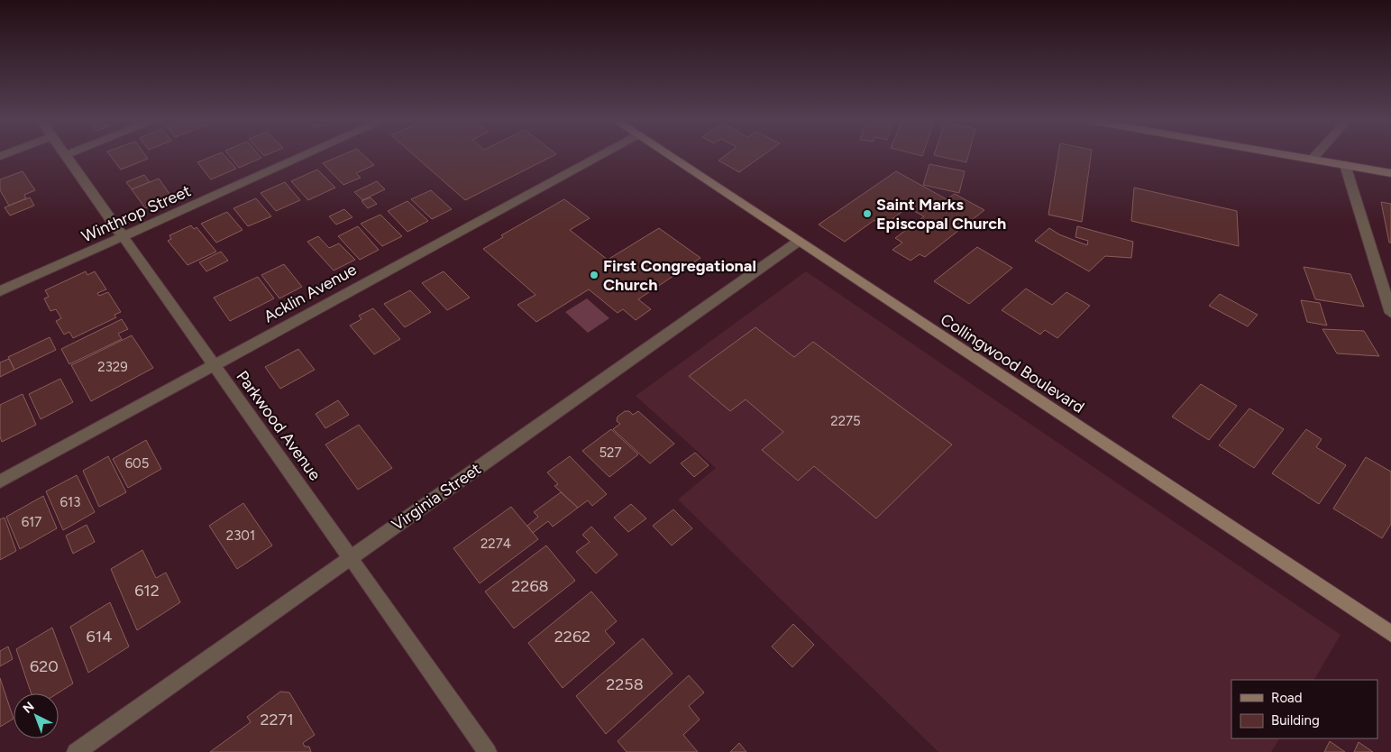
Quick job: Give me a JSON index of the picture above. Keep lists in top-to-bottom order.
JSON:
{
  "streets": {
    "main road": ["Collingwood Boulevard"],
    "street": [
      "Winthrop Street",
      "Acklin Avenue",
      "Parkwood Avenue",
      "Virginia Street"
    ]
  },
  "crossings": [
    ["Winthrop Street", "Parkwood Avenue"],
    ["Acklin Avenue", "Parkwood Avenue"],
    ["Collingwood Boulevard", "Virginia Street"],
    ["Parkwood Avenue", "Virginia Street"]
  ],
  "places": ["Saint Marks Episcopal Church", "First Congregational Church"],
  "house_numbers": [
    "2329",
    "2275",
    "527",
    "605",
    "613",
    "617",
    "2301",
    "2274",
    "2268",
    "612",
    "614",
    "2262",
    "620",
    "2258",
    "2271"
  ],
  "legend": ["Road", "Building"],
  "north": "top left"
}
